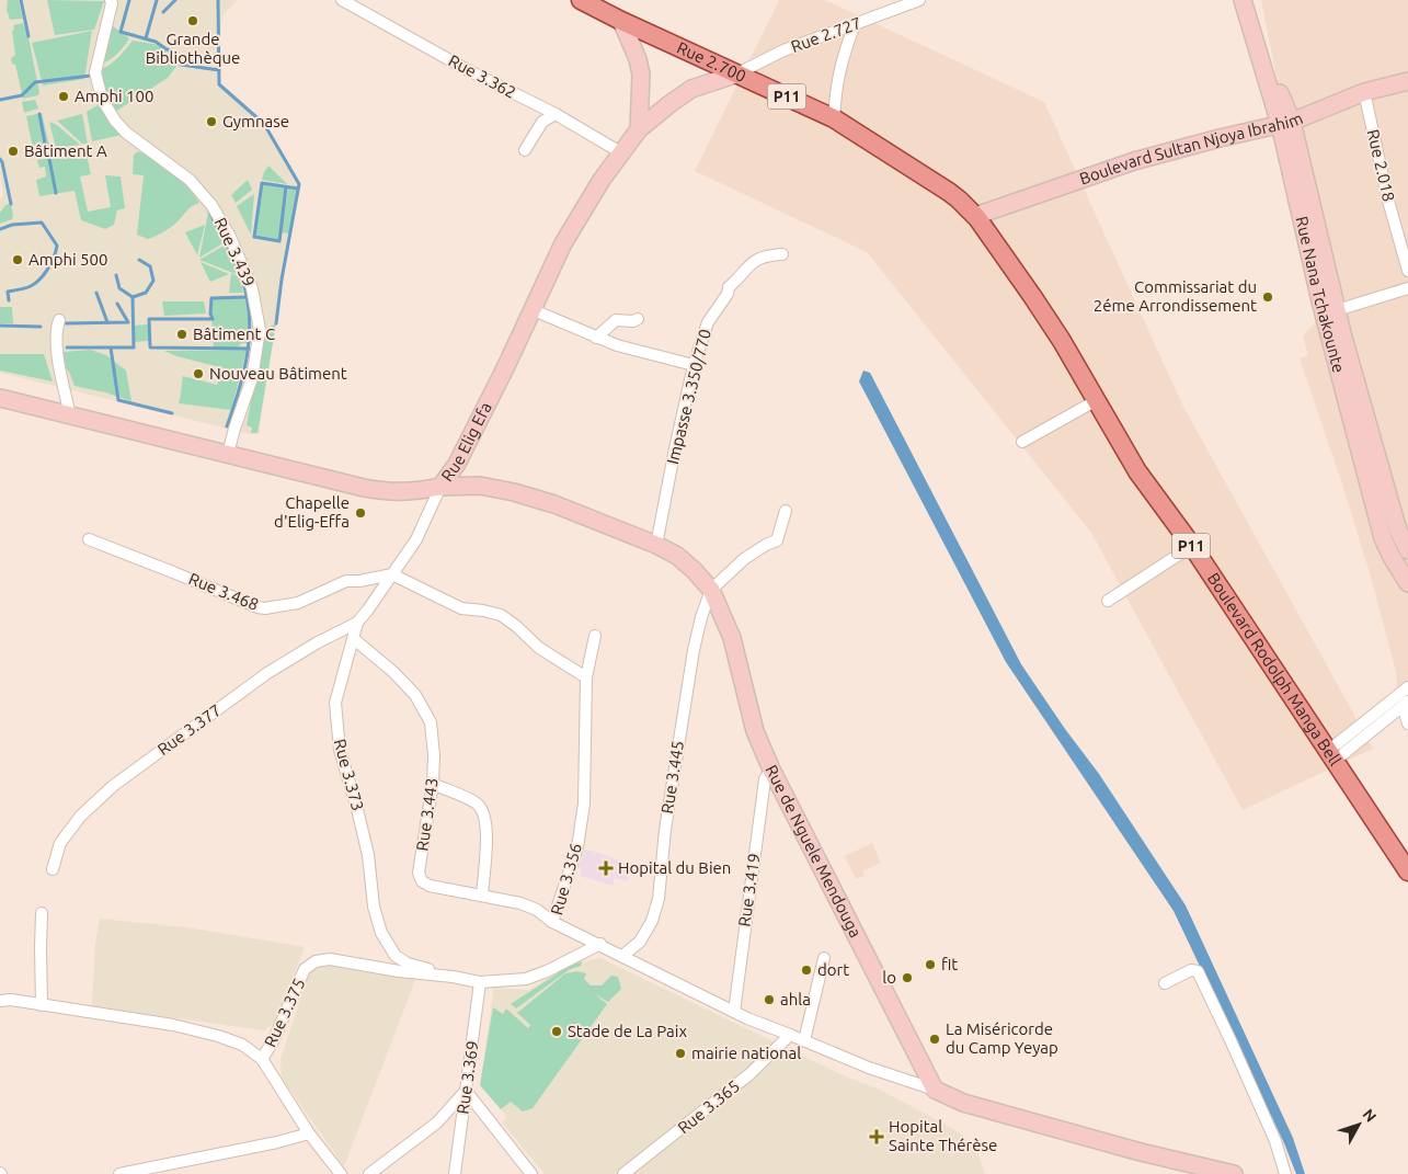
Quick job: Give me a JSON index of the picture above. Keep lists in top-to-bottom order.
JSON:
{
  "streets": {
    "main road": [
      "Rue 2.700",
      "P11",
      "Boulevard Sultan Njoya Ibrahim",
      "Rue Nana Tchakounte",
      "Rue Elig Efa",
      "Boulevard Rodolph Manga Bell",
      "Rue de Nguele Mendouga"
    ],
    "street": [
      "Rue 2.727",
      "Rue 3.362",
      "Rue 2.018",
      "Rue 3.439",
      "Impasse 3.350/770",
      "Rue 3.468",
      "Rue 3.377",
      "Rue 3.373",
      "Rue 3.445",
      "Rue 3.443",
      "Rue 3.356",
      "Rue 3.419",
      "Rue 3.375",
      "Rue 3.369",
      "Rue 3.365"
    ]
  },
  "crossings": [
    ["Rue 2.727", "Rue 2.700"],
    ["Rue 2.727", "Rue Elig Efa"],
    ["Rue 2.700", "Boulevard Sultan Njoya Ibrahim"],
    ["Rue 2.700", "Rue Elig Efa"],
    ["Rue 2.700", "Boulevard Rodolph Manga Bell"],
    ["Rue 3.362", "Rue Elig Efa"],
    ["Boulevard Sultan Njoya Ibrahim", "Rue 2.018"],
    ["Boulevard Sultan Njoya Ibrahim", "Rue Nana Tchakounte"],
    ["Boulevard Sultan Njoya Ibrahim", "Boulevard Rodolph Manga Bell"],
    ["Rue 3.439", "Rue Elig Efa"],
    ["Impasse 3.350/770", "Rue de Nguele Mendouga"],
    ["Rue Elig Efa", "Rue 3.373"],
    ["Rue Elig Efa", "Rue de Nguele Mendouga"],
    ["Rue 3.468", "Rue 3.373"],
    ["Rue 3.377", "Rue 3.373"],
    ["Rue 3.373", "Rue 3.443"],
    ["Rue 3.373", "Rue de Nguele Mendouga"],
    ["Rue 3.373", "Rue 3.375"],
    ["Rue 3.445", "Rue de Nguele Mendouga"],
    ["Rue 3.445", "Rue 3.356"],
    ["Rue 3.443", "Rue 3.356"],
    ["Rue de Nguele Mendouga", "Rue 3.356"],
    ["Rue de Nguele Mendouga", "Rue 3.419"],
    ["Rue 3.356", "Rue 3.419"],
    ["Rue 3.356", "Rue 3.375"],
    ["Rue 3.356", "Rue 3.365"],
    ["Rue 3.375", "Rue 3.369"]
  ],
  "places": {
    "other": [
      "Grande Bibliothèque",
      "Amphi 100",
      "Gymnase",
      "Bâtiment A",
      "Amphi 500",
      "Commissariat du 2éme Arrondissement",
      "Bâtiment C",
      "Nouveau Bâtiment",
      "Chapelle d'Elig-Effa",
      "fit",
      "dort",
      "lo",
      "ahla",
      "Stade de La Paix",
      "La Miséricorde du Camp Yeyap",
      "mairie national"
    ],
    "health": ["Hopital du Bien", "Hopital Sainte Thérèse"]
  },
  "north": "top right"
}
